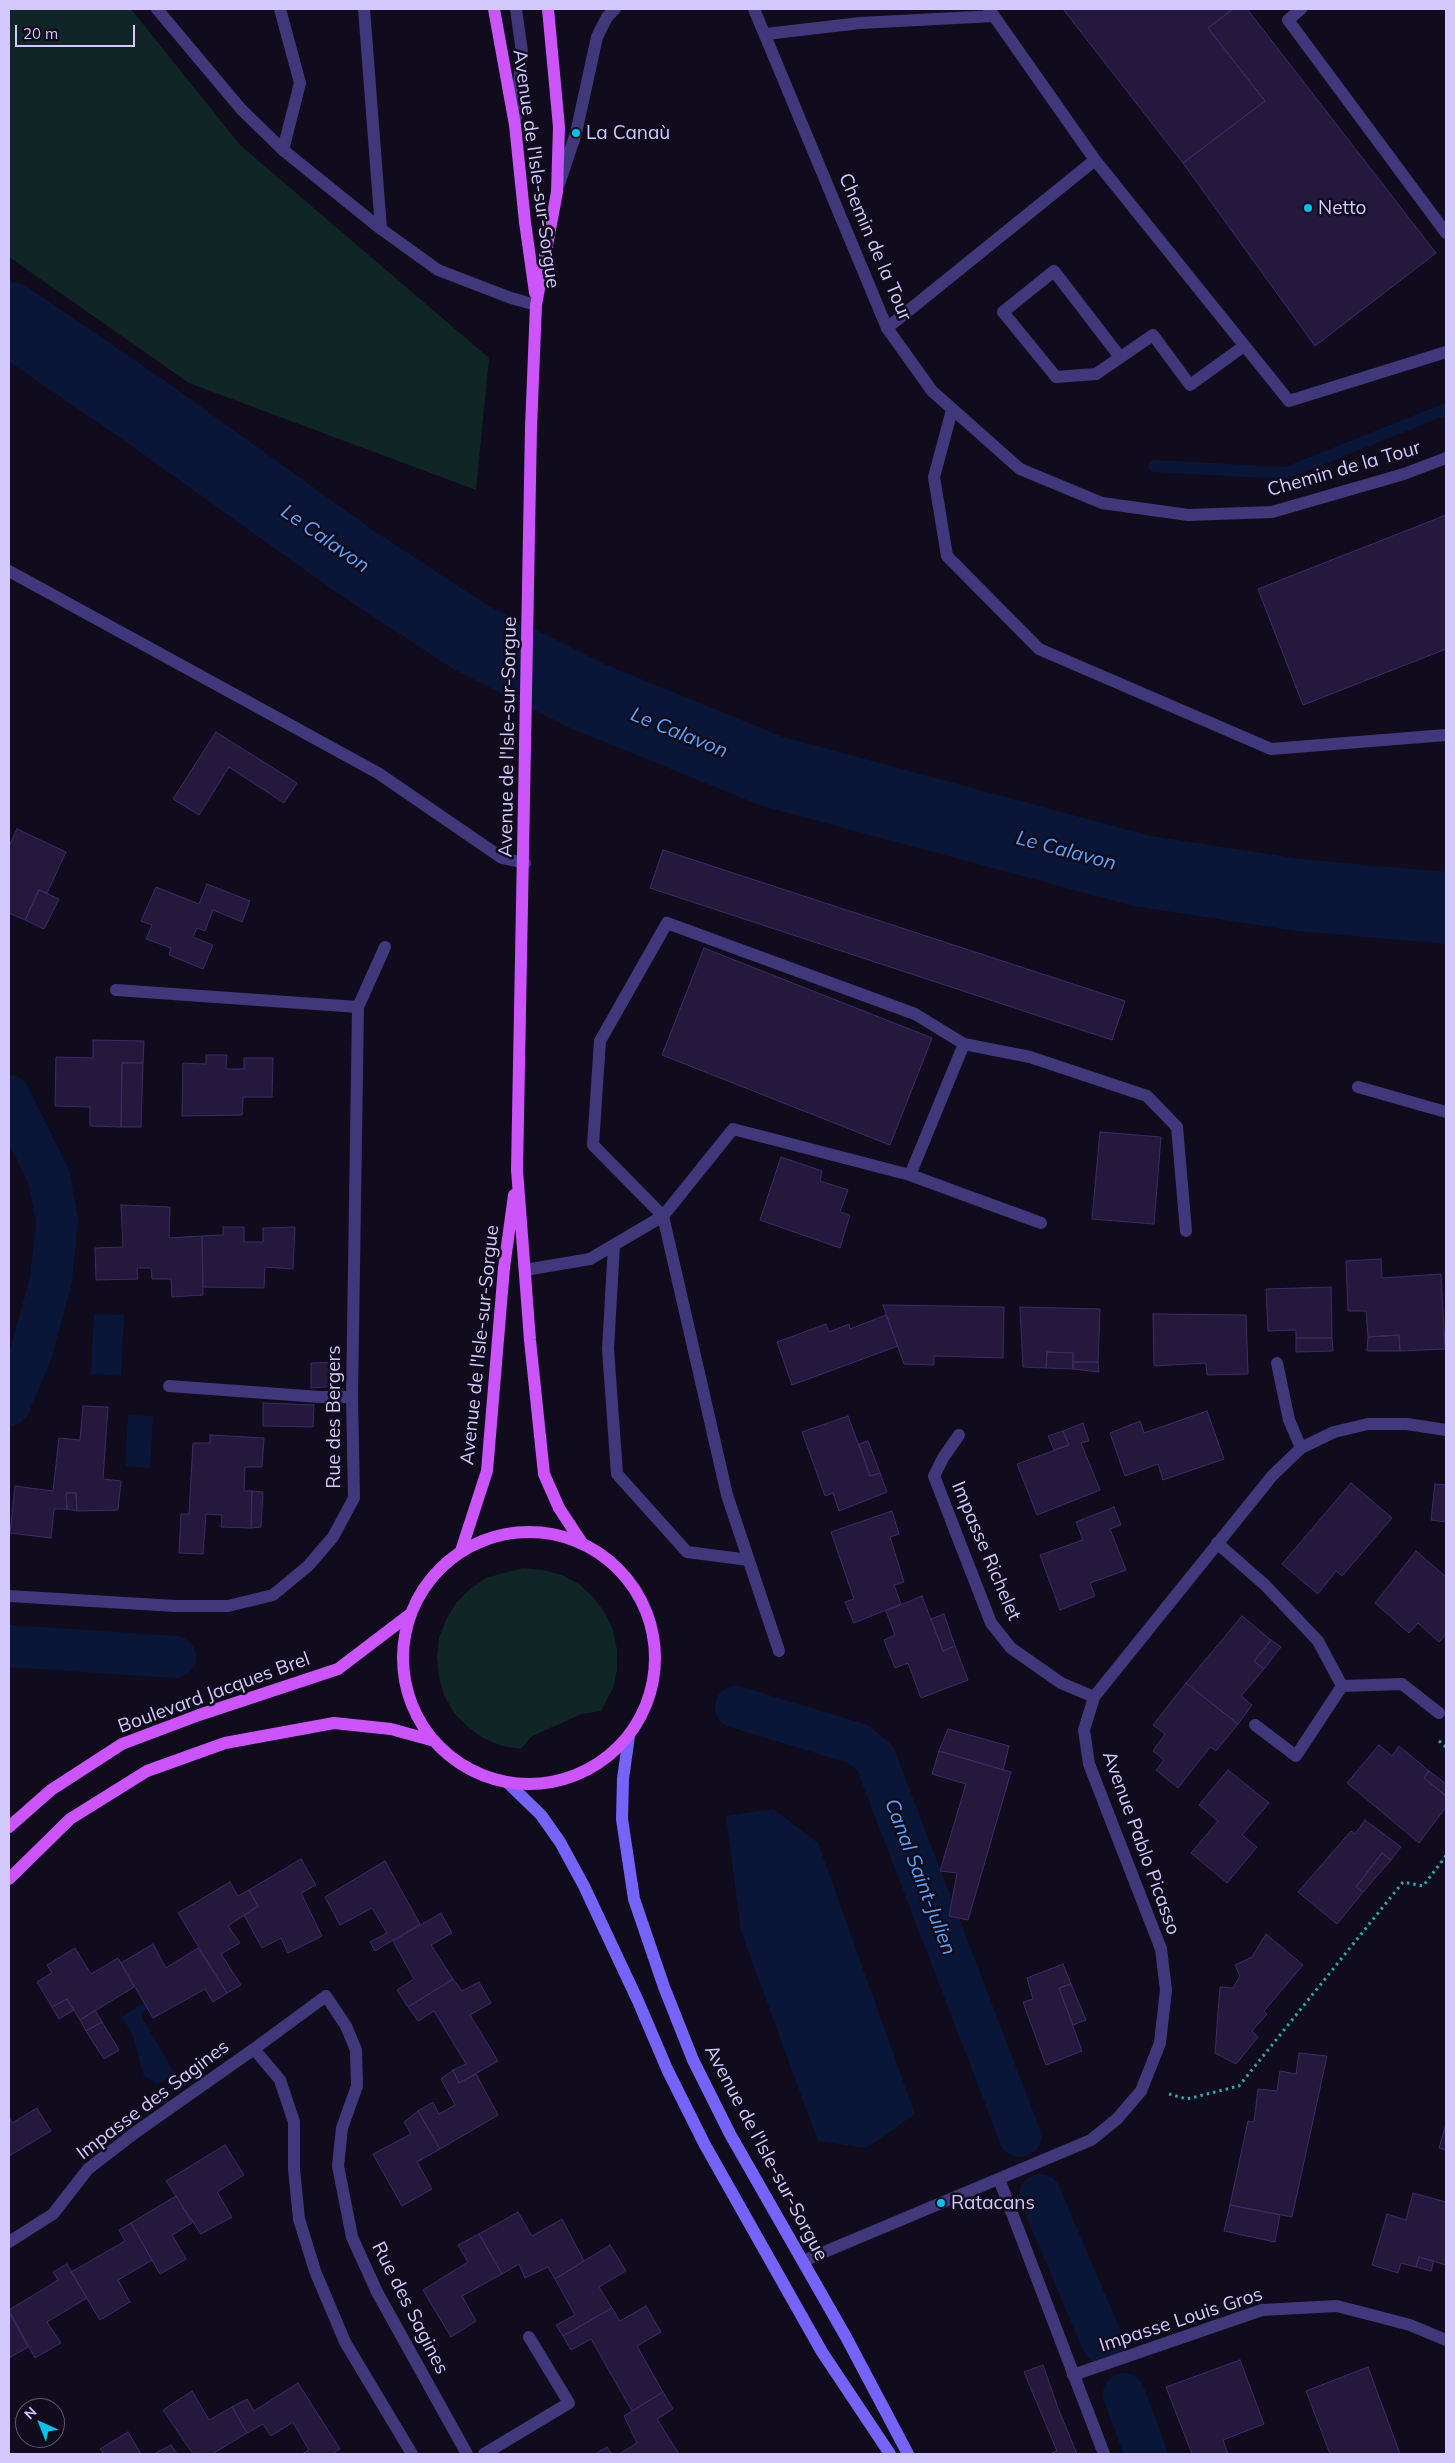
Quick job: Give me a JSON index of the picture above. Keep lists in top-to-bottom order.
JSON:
{
  "streets": {
    "main road": ["Avenue de l'Isle-sur-Sorgue", "Boulevard Jacques Brel"],
    "street": [
      "Chemin de la Tour",
      "Rue des Bergers",
      "Impasse Richelet",
      "Avenue Pablo Picasso",
      "Impasse des Sagines",
      "Rue des Sagines",
      "Impasse Louis Gros"
    ]
  },
  "crossings": [
    ["Avenue de l'Isle-sur-Sorgue", "Avenue Pablo Picasso"],
    ["Impasse Richelet", "Avenue Pablo Picasso"],
    ["Impasse des Sagines", "Rue des Sagines"]
  ],
  "water": ["Le Calavon", "Canal Saint-Julien"],
  "places": ["La Canaù", "Netto", "Ratacans"],
  "scale_bar": "20 m",
  "north": "top left"
}
